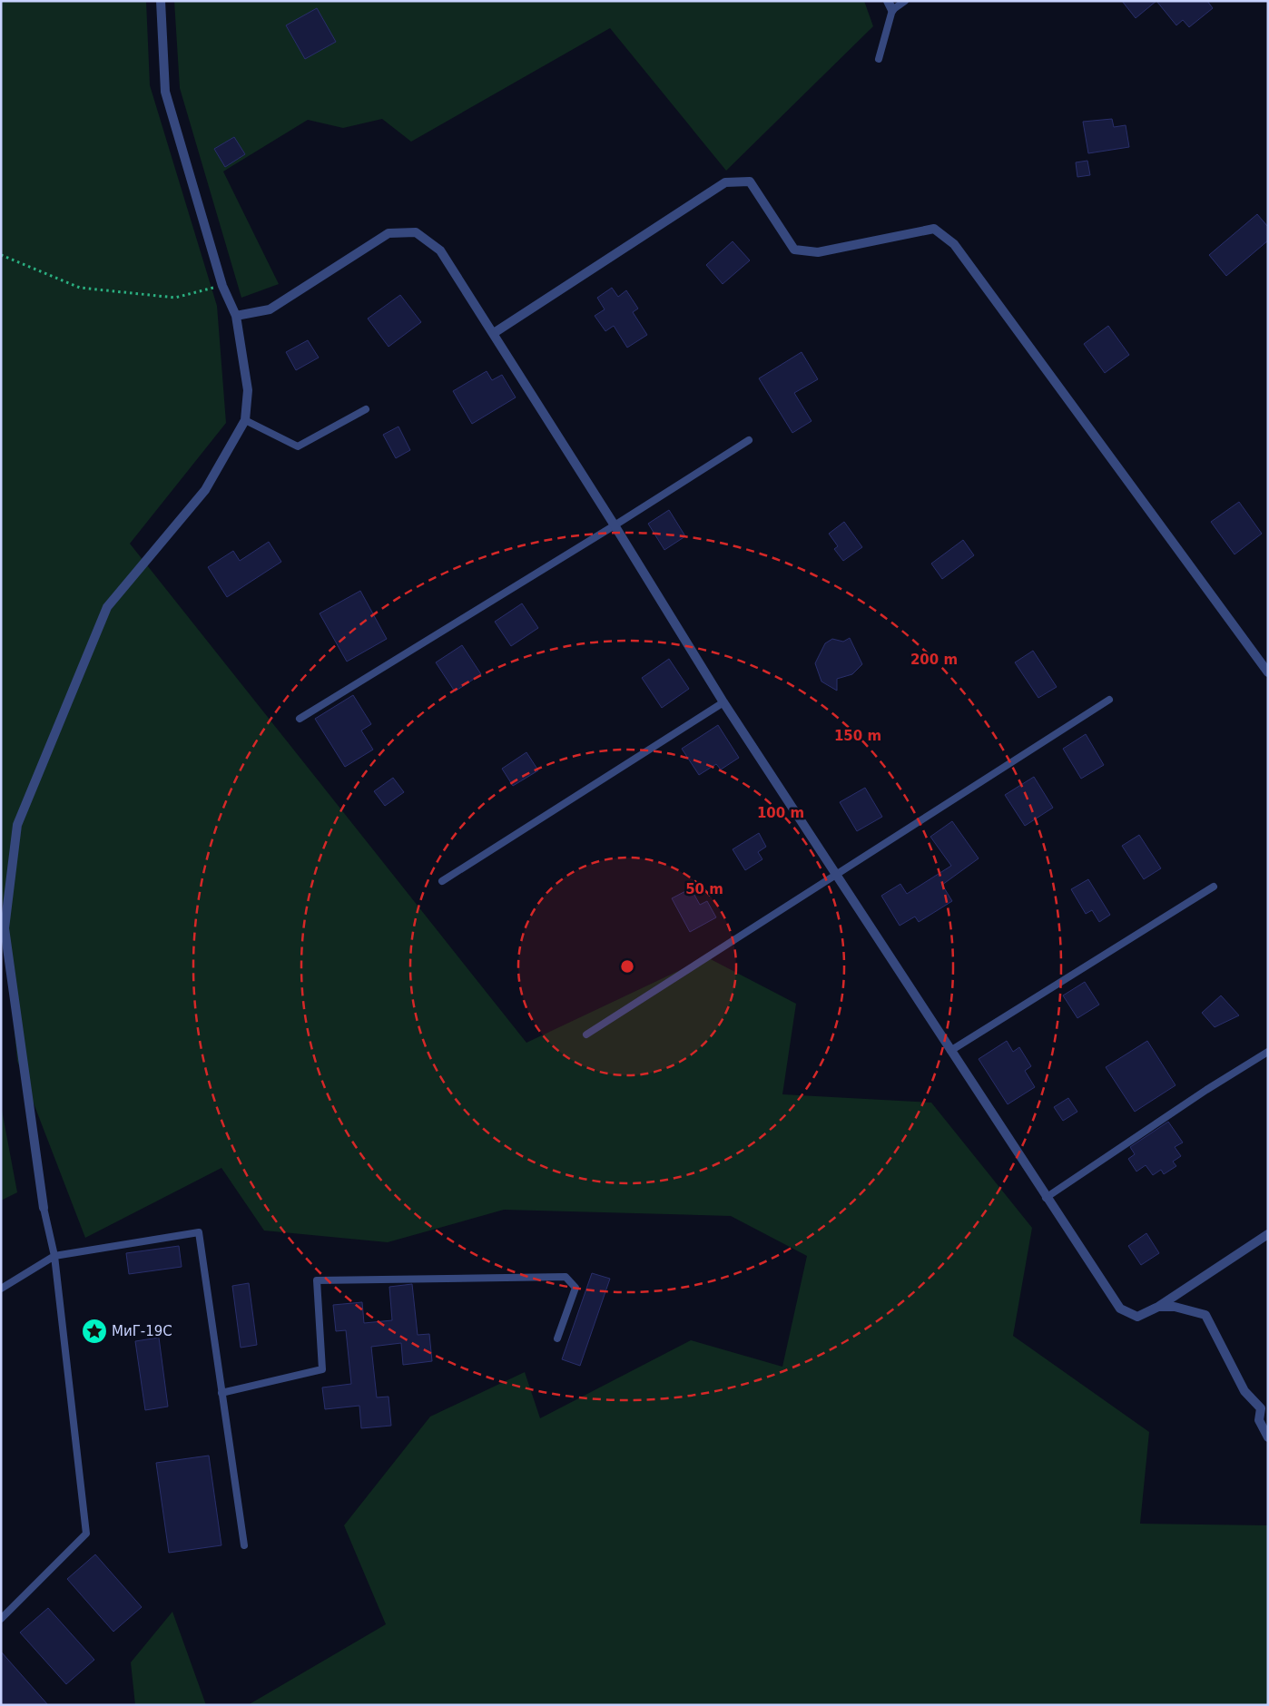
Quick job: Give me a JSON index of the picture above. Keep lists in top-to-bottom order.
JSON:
{
  "places": {
    "place": ["МиГ-19С"]
  },
  "rings": [
    "200 m",
    "150 m",
    "100 m",
    "50 m"
  ]
}
